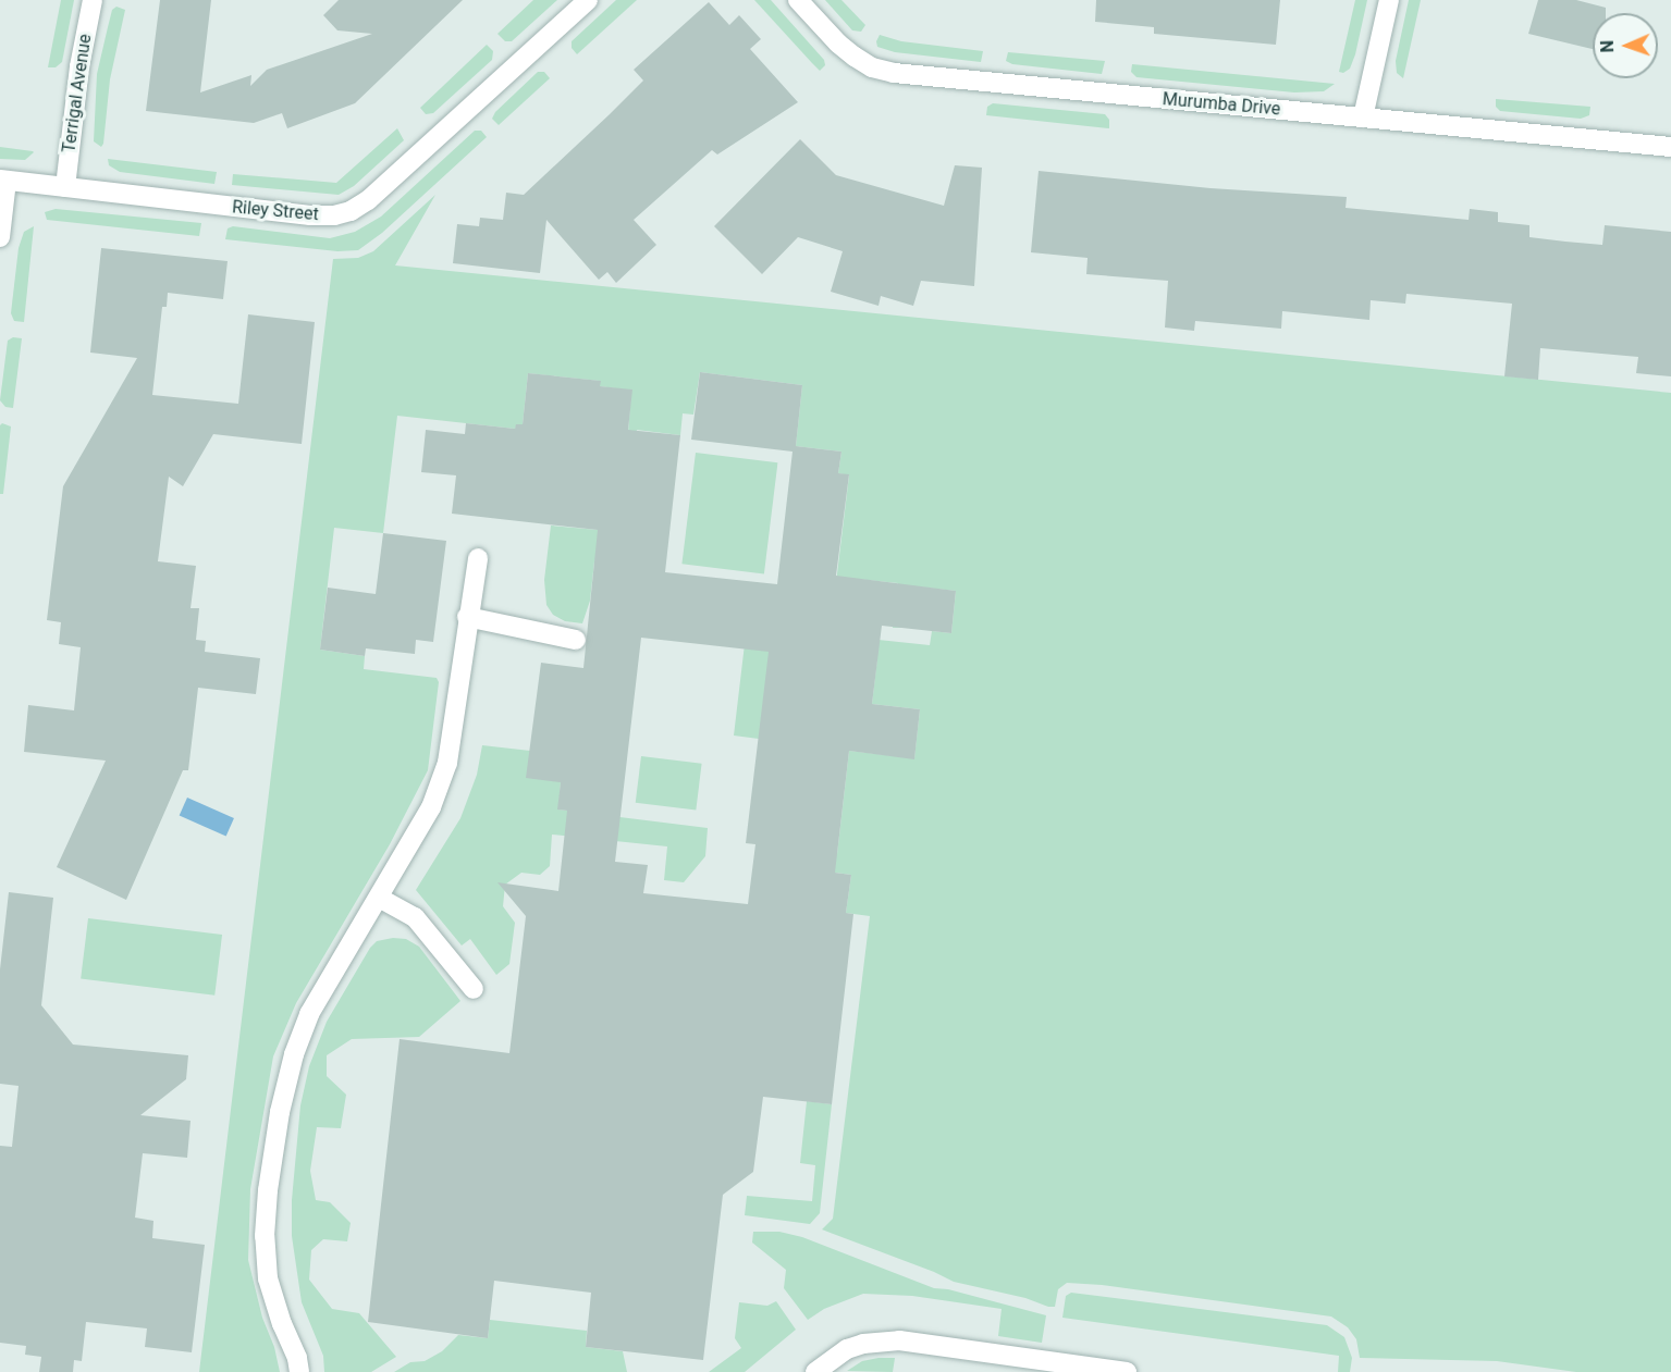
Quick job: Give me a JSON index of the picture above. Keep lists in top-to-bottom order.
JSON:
{
  "streets": {
    "street": ["Terrigal Avenue", "Murumba Drive", "Riley Street"]
  },
  "crossings": [
    ["Terrigal Avenue", "Riley Street"]
  ],
  "north": "left"
}
